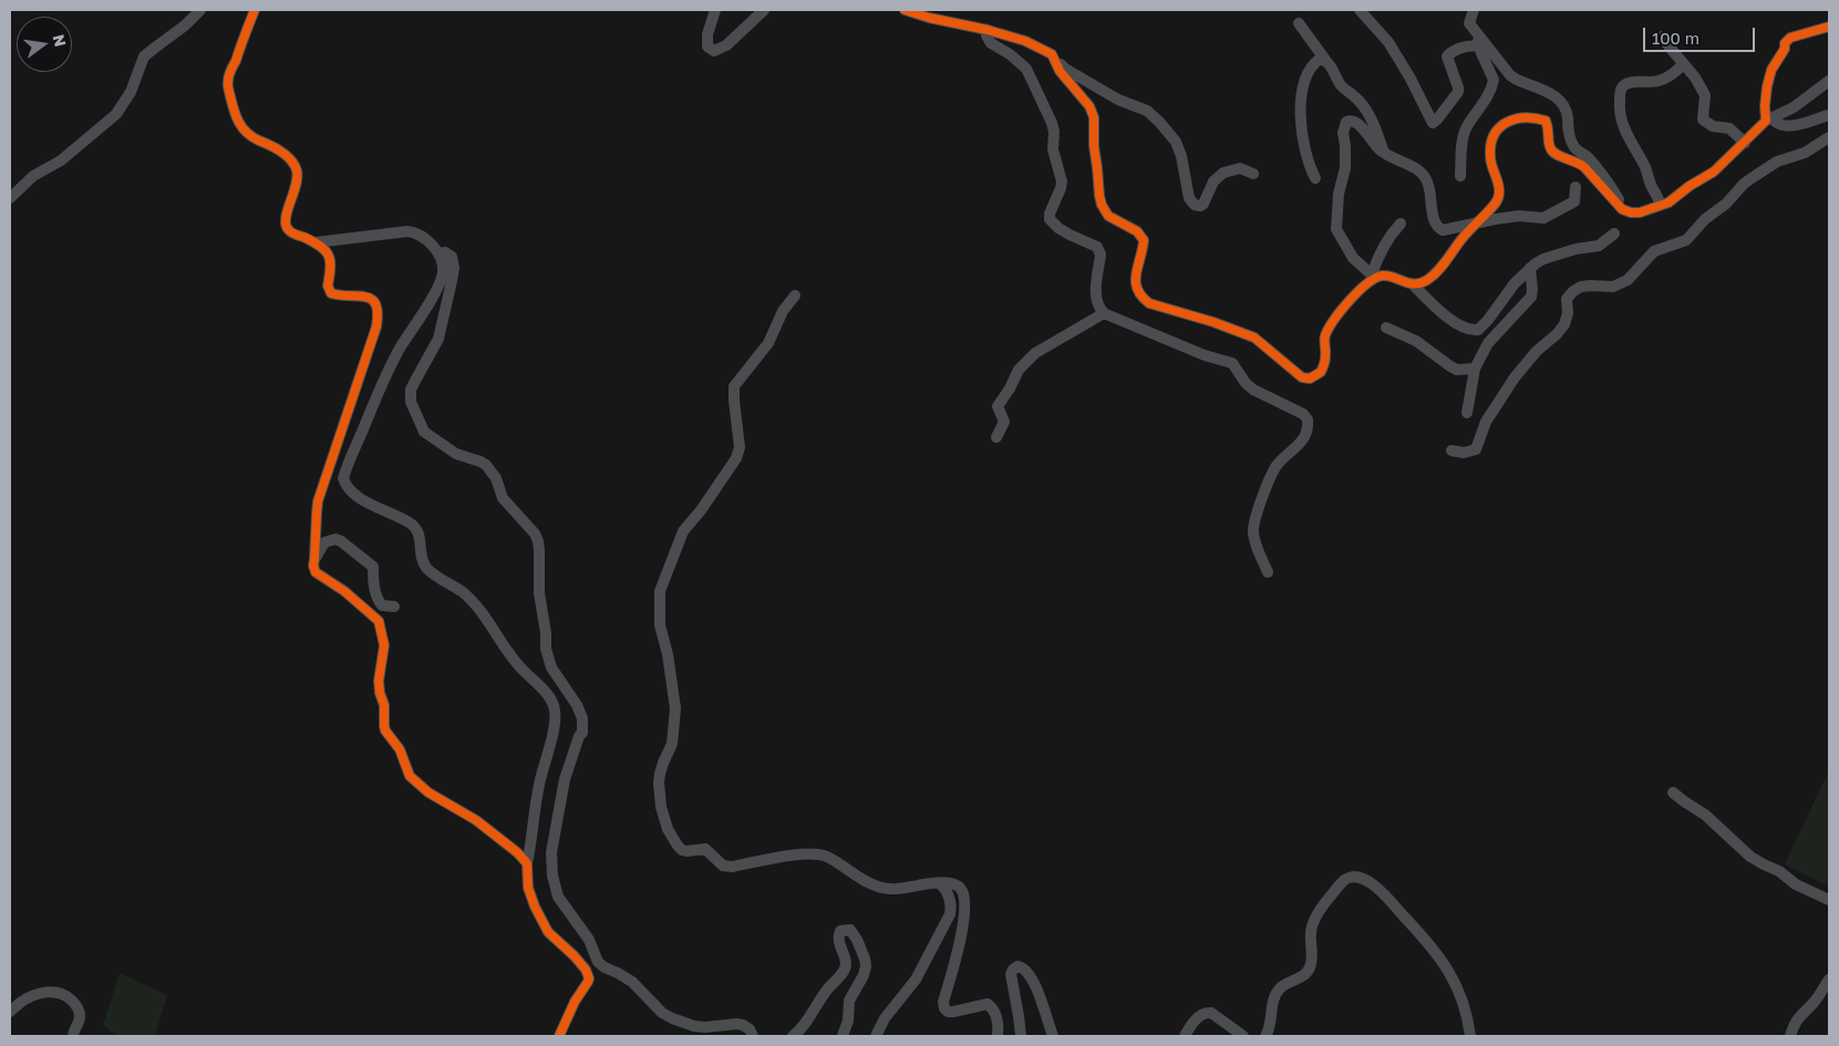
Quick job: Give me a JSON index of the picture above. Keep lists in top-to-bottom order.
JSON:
{
  "scale_bar": "100 m",
  "north": "right"
}
